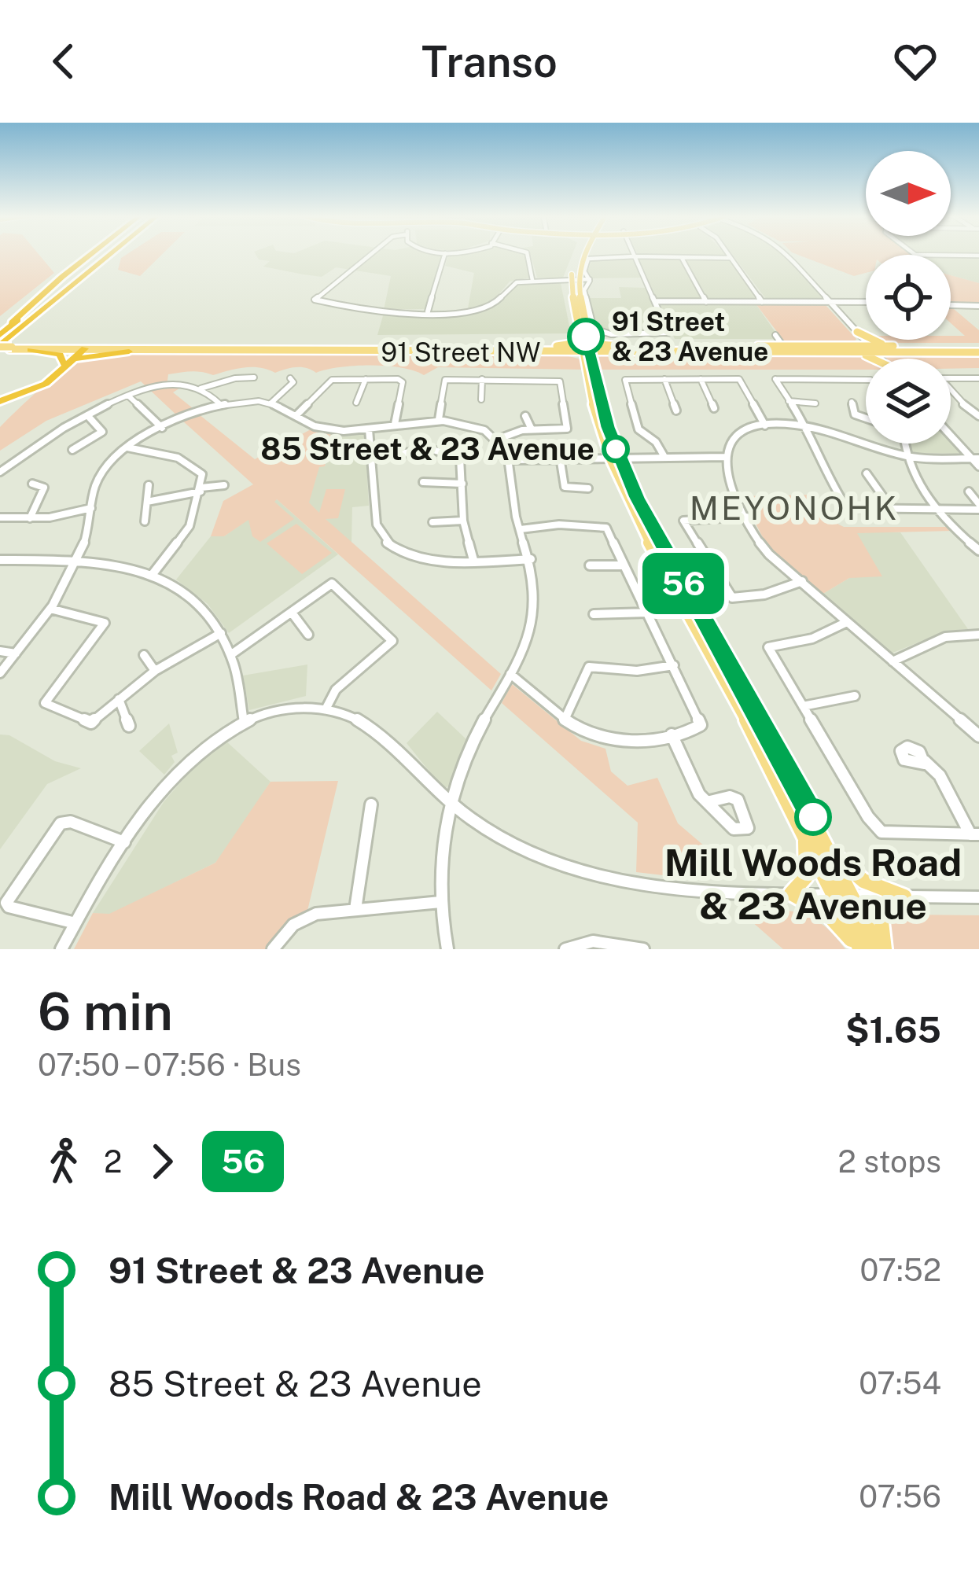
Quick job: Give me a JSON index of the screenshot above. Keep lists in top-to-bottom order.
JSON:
{
  "streets": {
    "main road": ["91 Street NW"]
  },
  "districts": ["MEYONOHK"],
  "places": ["91 Street & 23 Avenue", "85 Street & 23 Avenue", "Mill Woods Road & 23 Avenue"],
  "lines": ["bus line 56"],
  "north": "right",
  "page": {
    "header": "Transo",
    "on_map": "56",
    "heading": ["6 min", "07:50 – 07:56 · Bus", "$1.65"],
    "legs": ["2", "56", "2 stops"],
    "list": [
      {
        "name": "91 Street & 23 Avenue",
        "value": "07:52"
      },
      {
        "name": "85 Street & 23 Avenue",
        "value": "07:54"
      },
      {
        "name": "Mill Woods Road & 23 Avenue",
        "value": "07:56"
      }
    ]
  }
}
